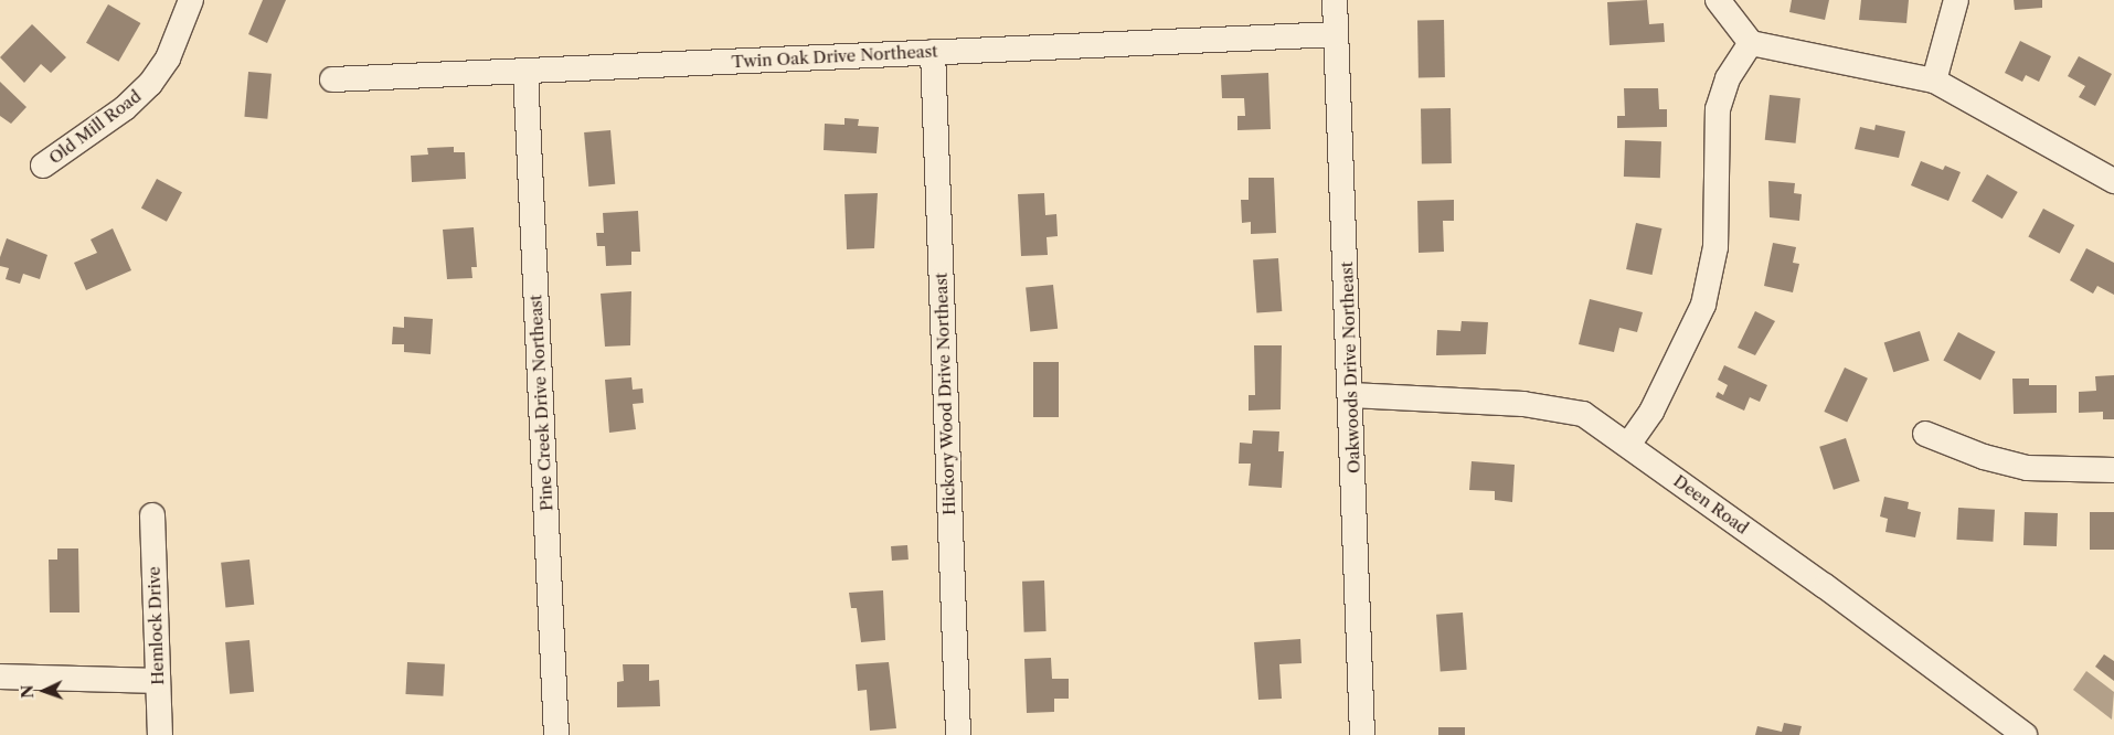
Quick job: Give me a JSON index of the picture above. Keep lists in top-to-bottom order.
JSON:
{
  "streets": {
    "street": [
      "Twin Oak Drive Northeast",
      "Old Mill Road",
      "Oakwoods Drive Northeast",
      "Hickory Wood Drive Northeast",
      "Pine Creek Drive Northeast",
      "Deen Road",
      "Hemlock Drive"
    ]
  },
  "crossings": [
    ["Twin Oak Drive Northeast", "Oakwoods Drive Northeast"],
    ["Twin Oak Drive Northeast", "Hickory Wood Drive Northeast"],
    ["Twin Oak Drive Northeast", "Pine Creek Drive Northeast"],
    ["Oakwoods Drive Northeast", "Deen Road"]
  ],
  "north": "left"
}
